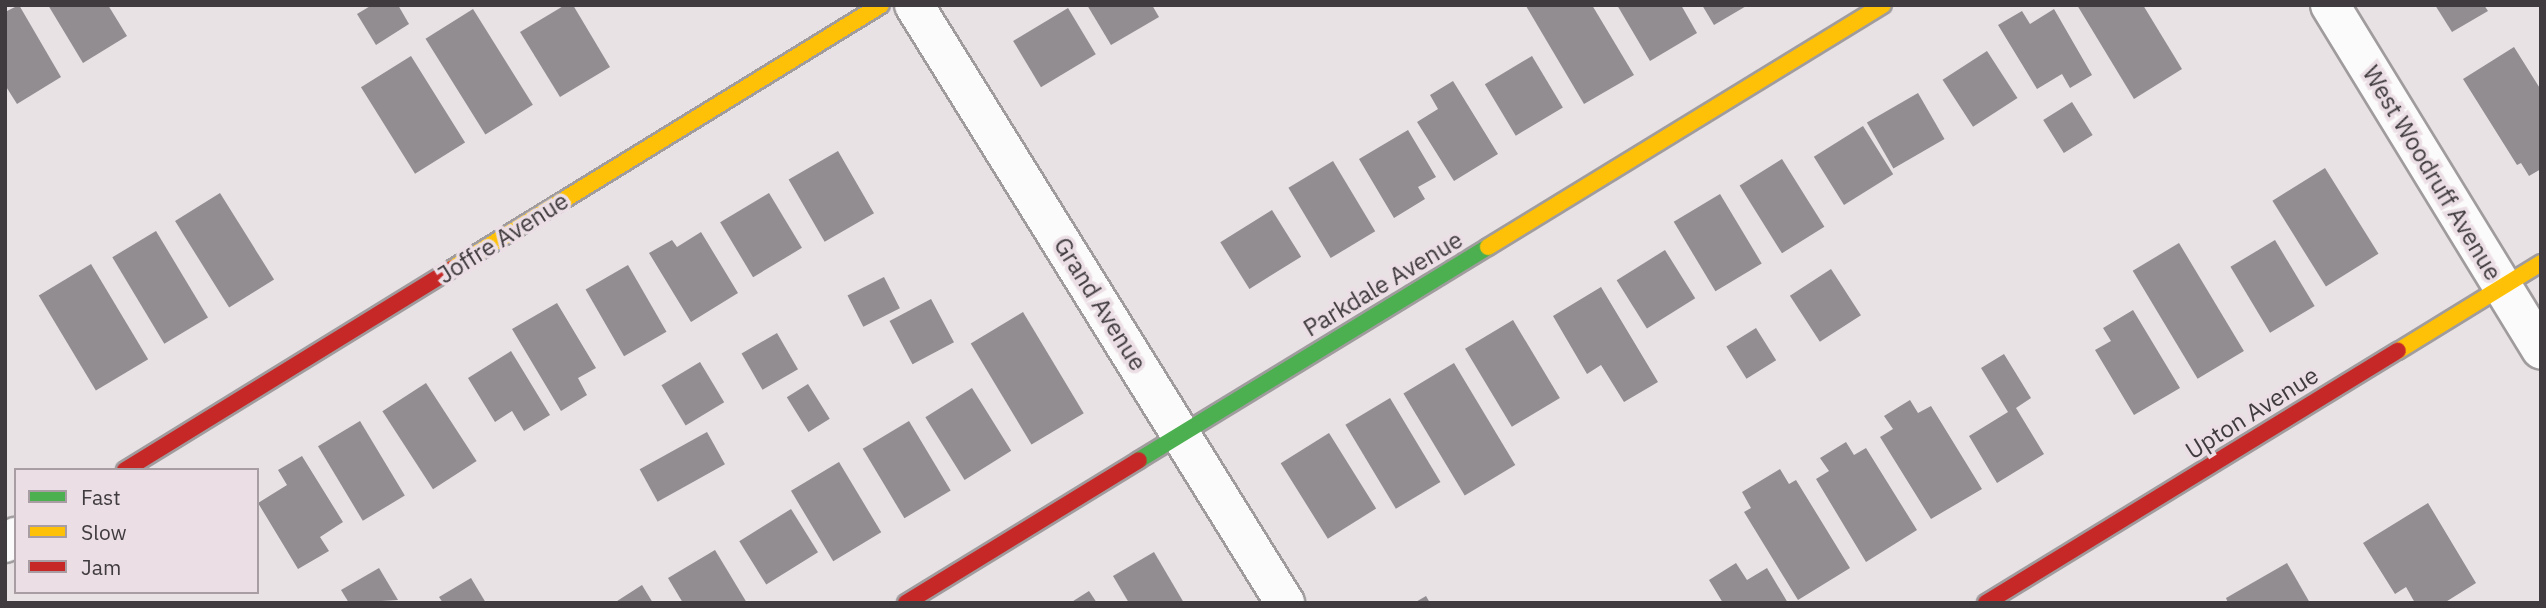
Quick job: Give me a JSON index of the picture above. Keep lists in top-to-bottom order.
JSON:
{
  "streets": {
    "street": [
      "West Woodruff Avenue",
      "Joffre Avenue",
      "Parkdale Avenue",
      "Grand Avenue",
      "Upton Avenue"
    ]
  },
  "crossings": [
    ["West Woodruff Avenue", "Upton Avenue"],
    ["Parkdale Avenue", "Grand Avenue"]
  ],
  "legend": ["Fast", "Slow", "Jam"]
}
